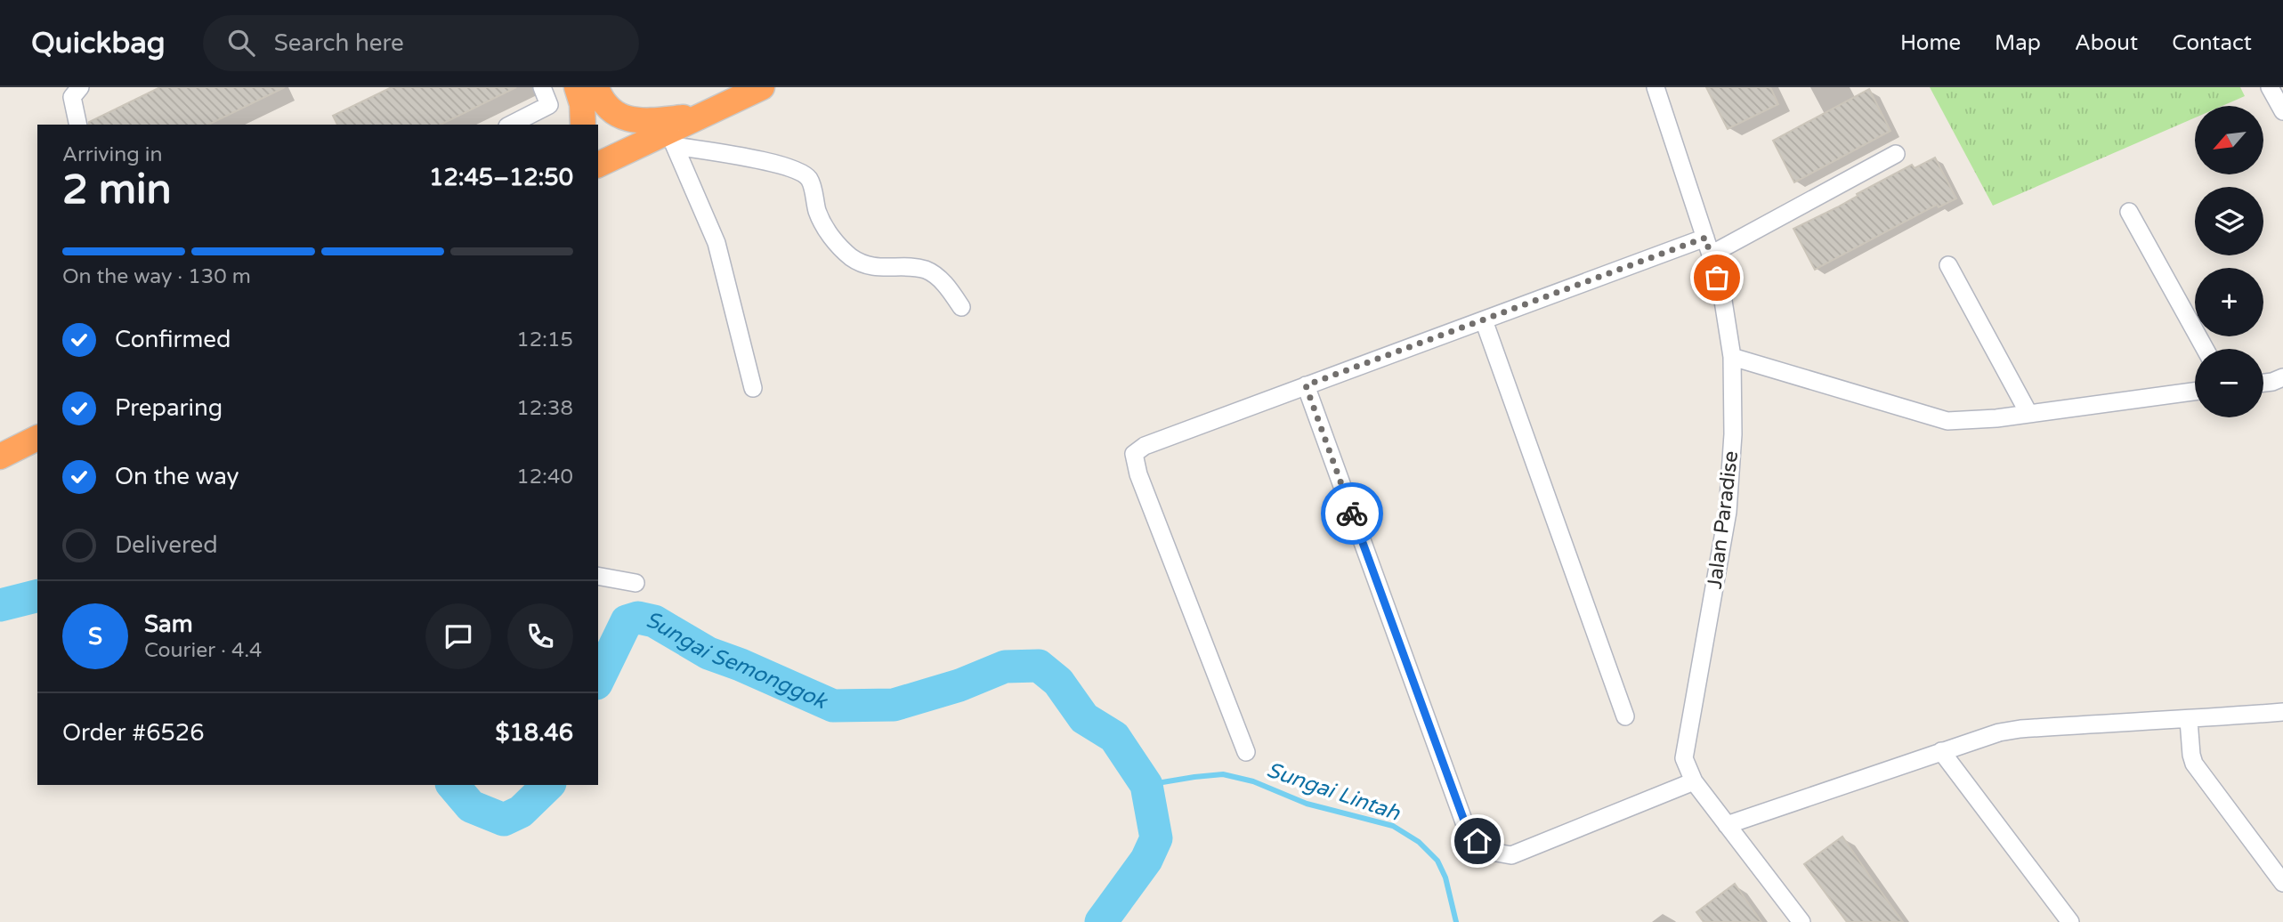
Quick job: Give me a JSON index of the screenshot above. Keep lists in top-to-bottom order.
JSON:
{
  "streets": {
    "street": ["Jalan Paradise"]
  },
  "water": ["Sungai Semonggok", "Sungai Lintah"],
  "north": "bottom left",
  "page": {
    "header": "Quickbag",
    "search": "Search here",
    "nav": [
      "Home",
      "Map",
      "About",
      "Contact"
    ],
    "map_buttons": ["+", "−"],
    "heading": ["2 min", "Arriving in", "12:45–12:50"],
    "panel": [
      "Sam",
      "Courier · 4.4",
      "Order #6526",
      "$18.46"
    ],
    "bar": "On the way · 130 m",
    "list": [
      ["Confirmed", "12:15"],
      ["Preparing", "12:38"],
      ["On the way", "12:40"],
      "Delivered"
    ],
    "round": "S"
  }
}
